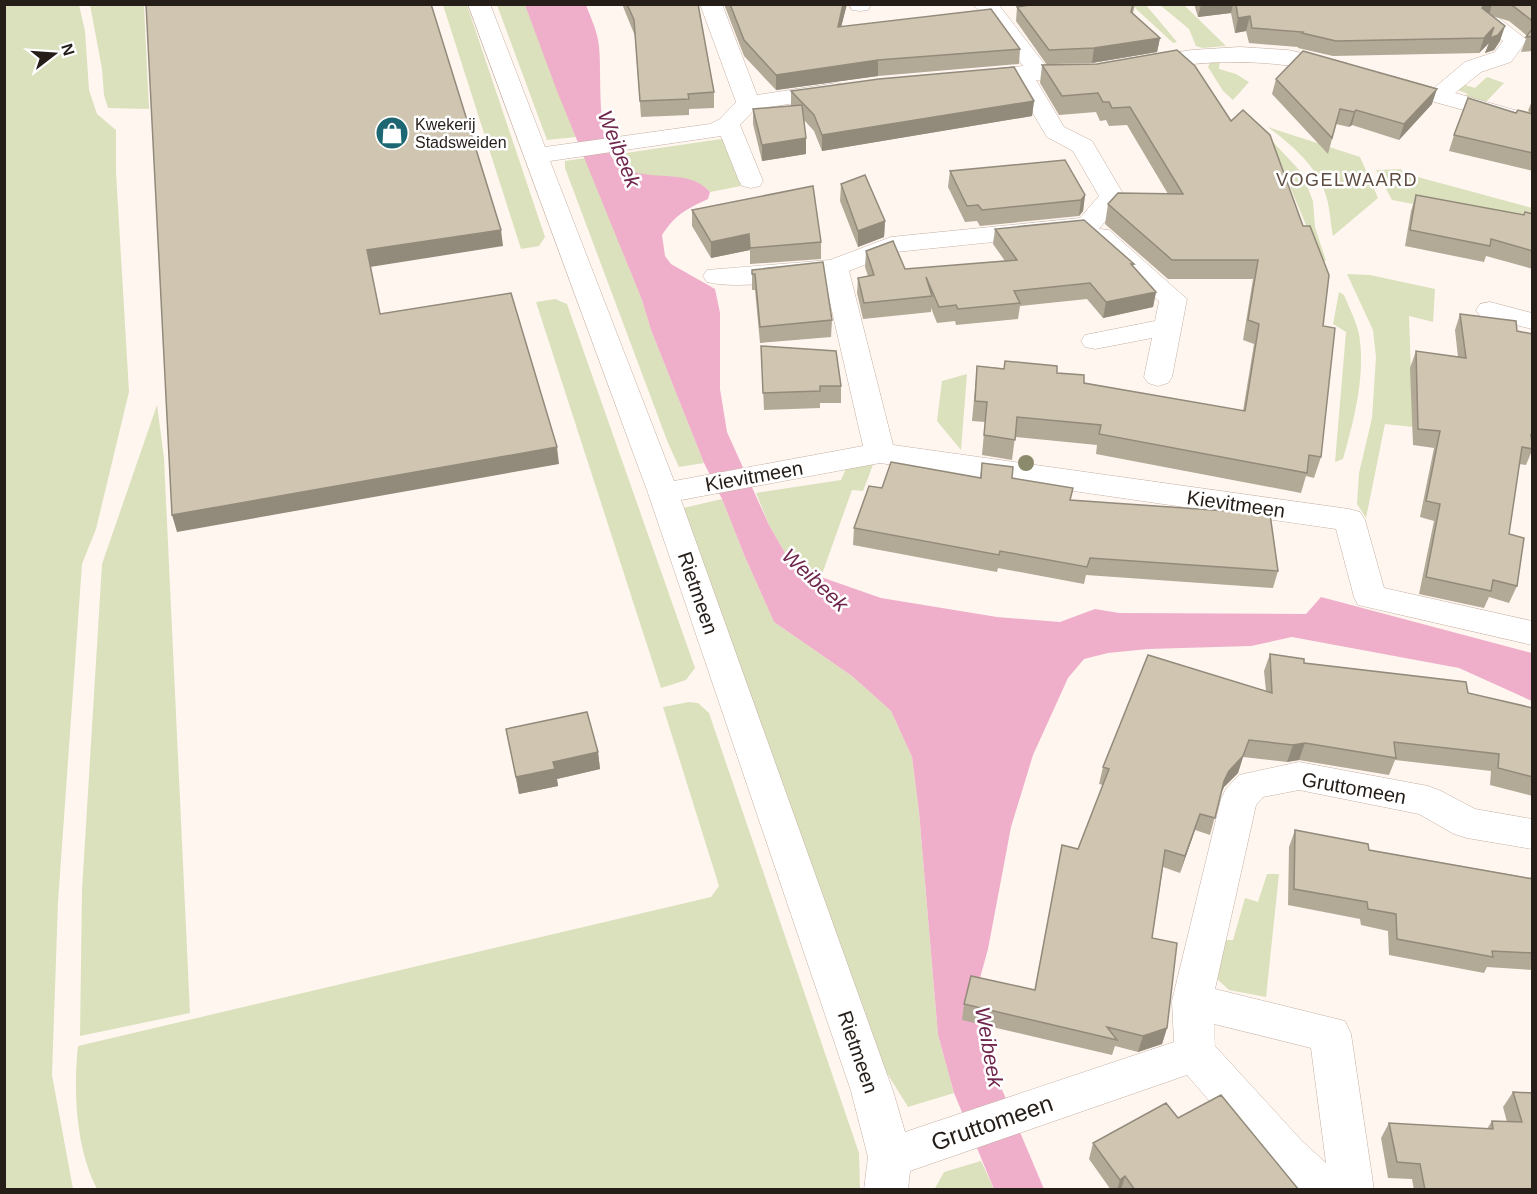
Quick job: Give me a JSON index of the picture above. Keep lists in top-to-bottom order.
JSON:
{
  "streets": {
    "street": ["Kievitmeen", "Rietmeen", "Gruttomeen"]
  },
  "crossings": [
    ["Kievitmeen", "Rietmeen"],
    ["Rietmeen", "Gruttomeen"]
  ],
  "districts": ["VOGELWAARD"],
  "water": ["Weibeek"],
  "places": {
    "shop": ["Kwekerij Stadsweiden"]
  },
  "north": "right"
}
